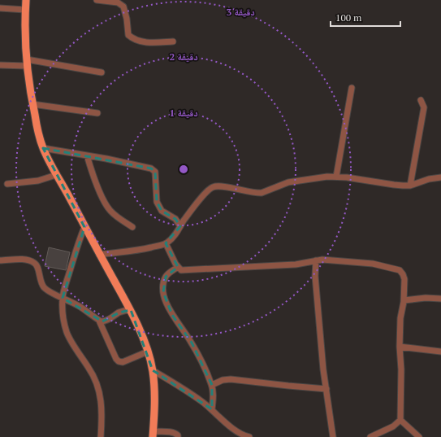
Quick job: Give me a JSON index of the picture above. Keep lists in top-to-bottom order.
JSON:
{
  "scale_bar": "100 m",
  "rings": ["3 دقيقة", "2 دقيقة", "1 دقيقة"]
}
